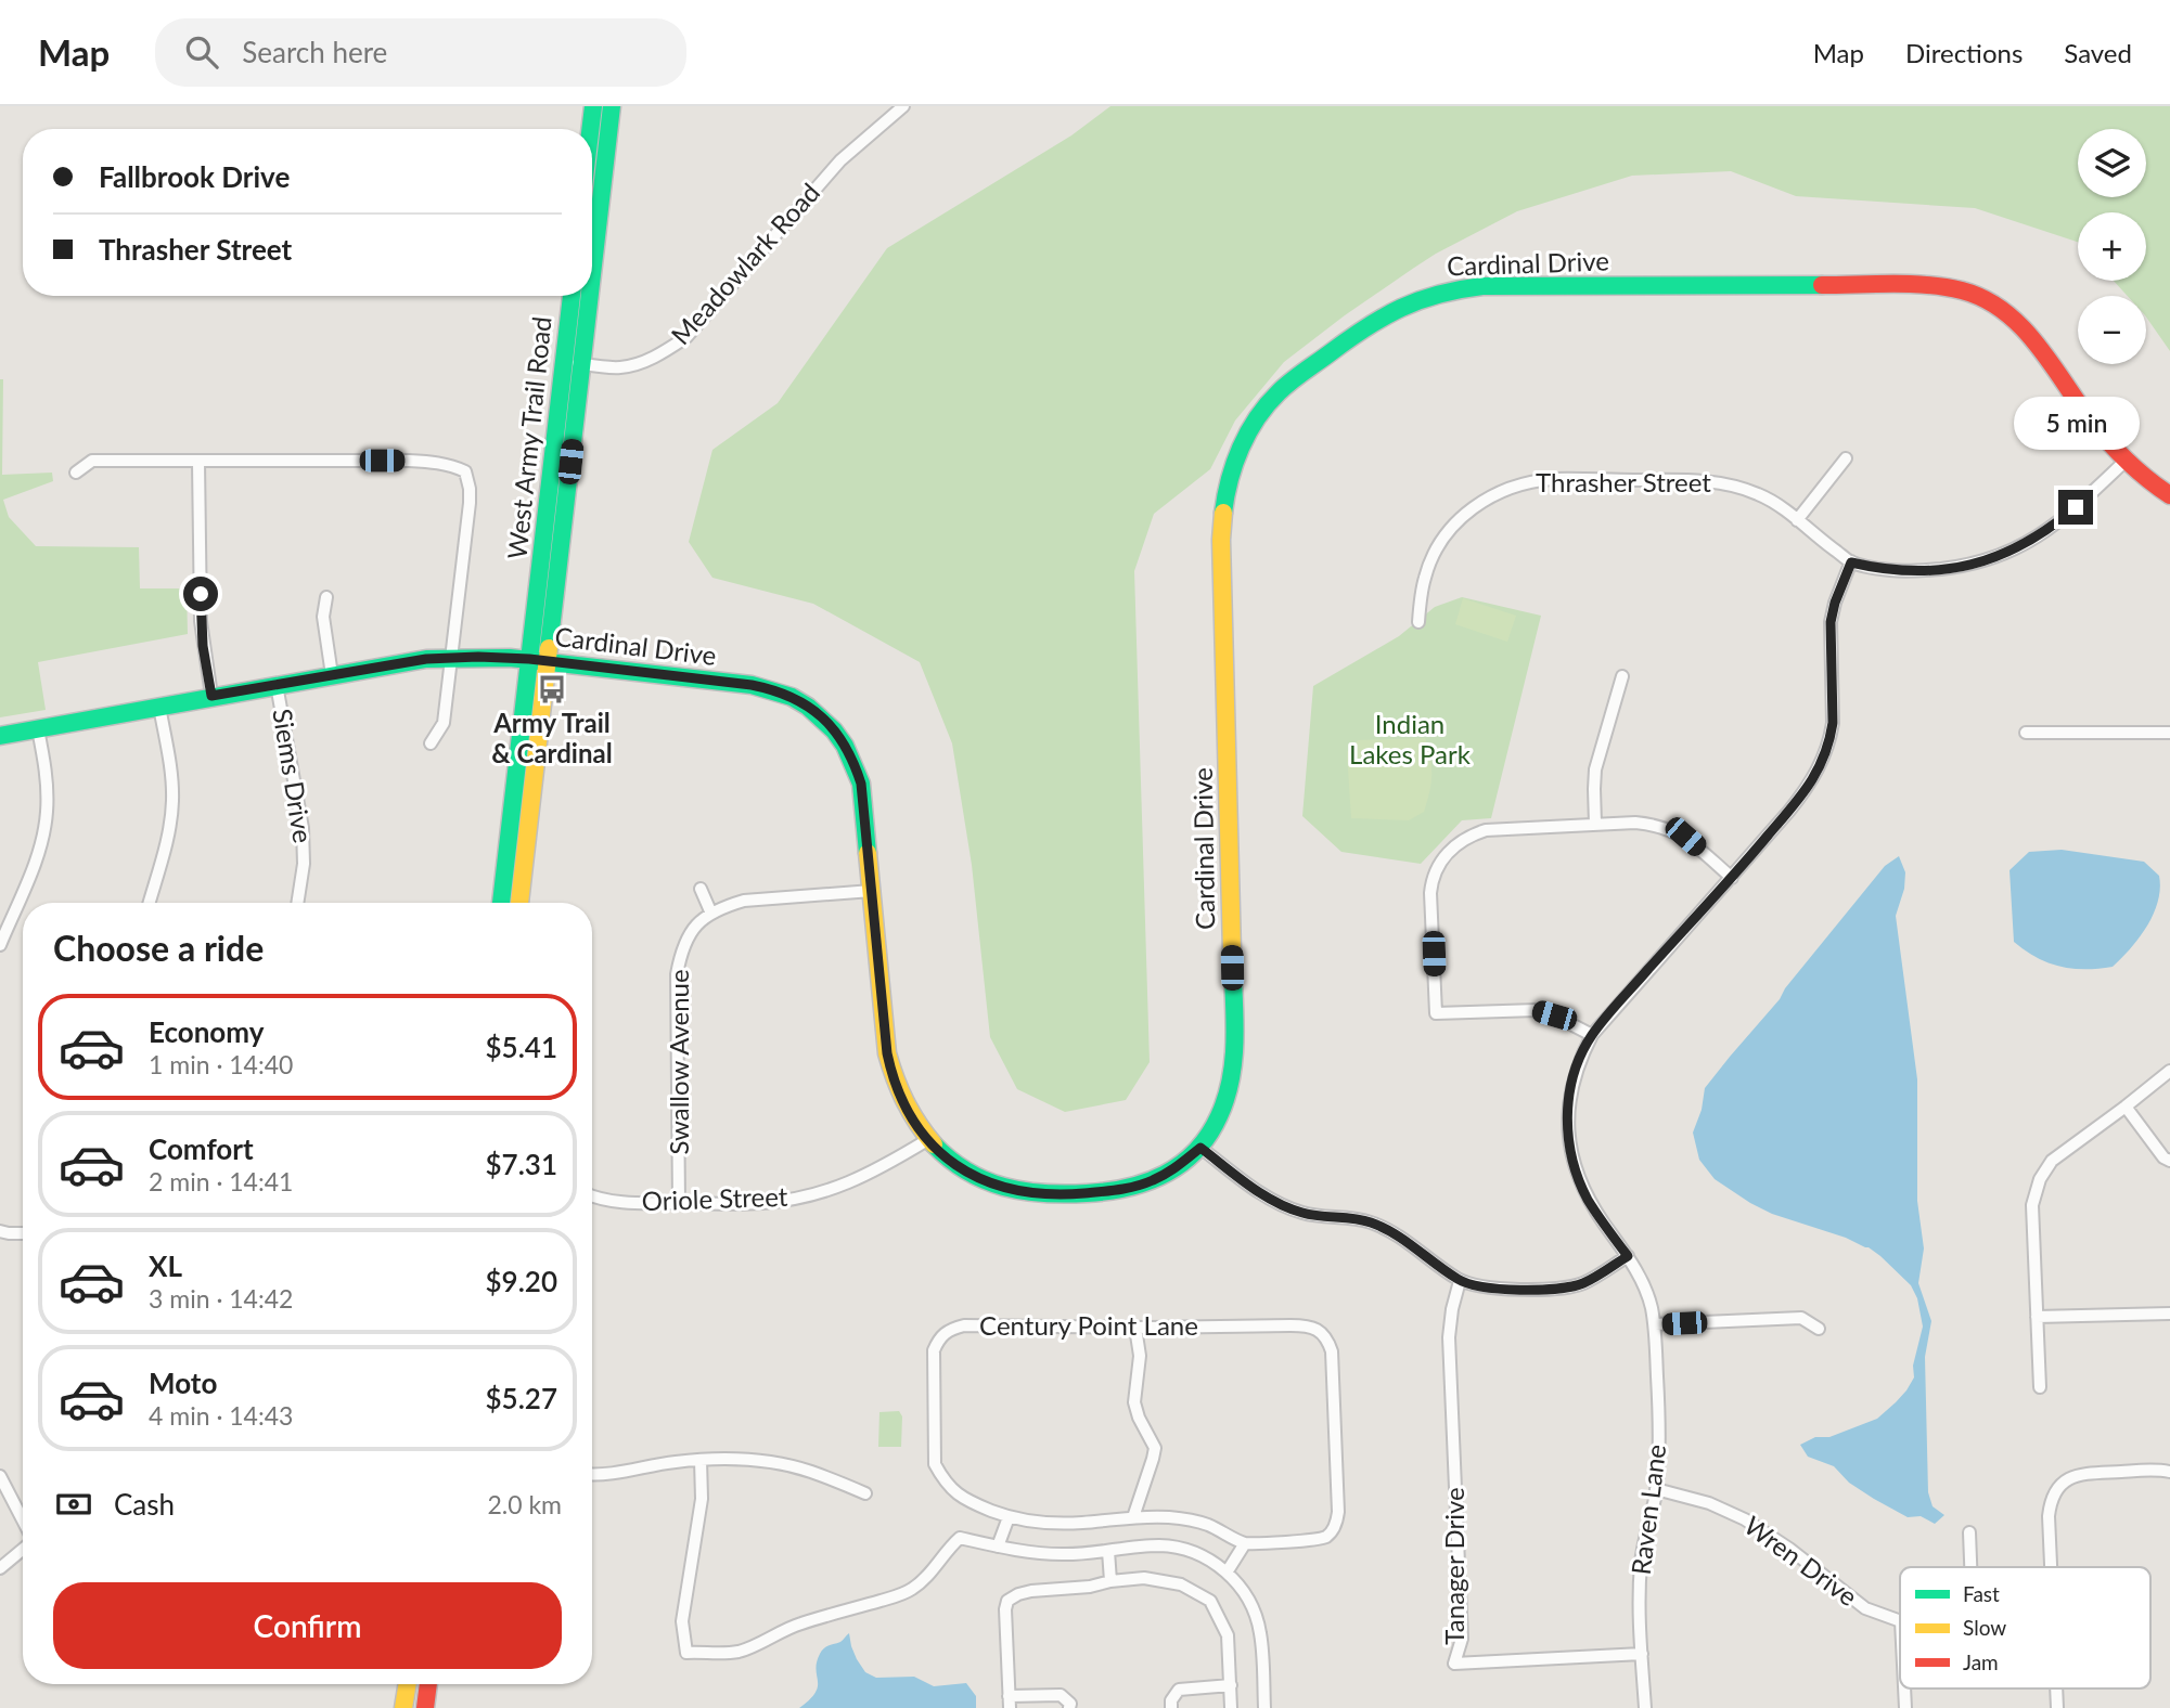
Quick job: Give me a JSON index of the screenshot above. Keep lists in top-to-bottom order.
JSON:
{
  "streets": {
    "street": [
      "Meadowlark Road",
      "Cardinal Drive",
      "West Army Trail Road",
      "Thrasher Street",
      "Siems Drive",
      "Swallow Avenue",
      "Oriole Street",
      "Century Point Lane",
      "Raven Lane",
      "Wren Drive",
      "Tanager Drive"
    ]
  },
  "crossings": [
    ["Meadowlark Road", "West Army Trail Road"],
    ["Cardinal Drive", "West Army Trail Road"],
    ["Cardinal Drive", "Thrasher Street"],
    ["Cardinal Drive", "Siems Drive"],
    ["Cardinal Drive", "Oriole Street"],
    ["Thrasher Street", "Raven Lane"],
    ["Swallow Avenue", "Oriole Street"],
    ["Raven Lane", "Wren Drive"],
    ["Raven Lane", "Tanager Drive"]
  ],
  "parks": ["Indian Lakes Park"],
  "places": {
    "bus stop": ["Army Trail & Cardinal"]
  },
  "legend": ["Fast", "Slow", "Jam"],
  "page": {
    "header": "Map",
    "search": "Search here",
    "nav": ["Map", "Directions", "Saved"],
    "map_buttons": ["+", "−"],
    "banner": ["Fallbrook Drive", "Thrasher Street"],
    "bubble": "5 min",
    "heading": "Choose a ride",
    "list": [
      {
        "name": "Economy",
        "note": "1 min · 14:40",
        "value": "$5.41"
      },
      {
        "name": "Comfort",
        "note": "2 min · 14:41",
        "value": "$7.31"
      },
      {
        "name": "XL",
        "note": "3 min · 14:42",
        "value": "$9.20"
      },
      {
        "name": "Moto",
        "note": "4 min · 14:43",
        "value": "$5.27"
      }
    ],
    "pay": ["Cash", "2.0 km"],
    "buttons": "Confirm"
  }
}
